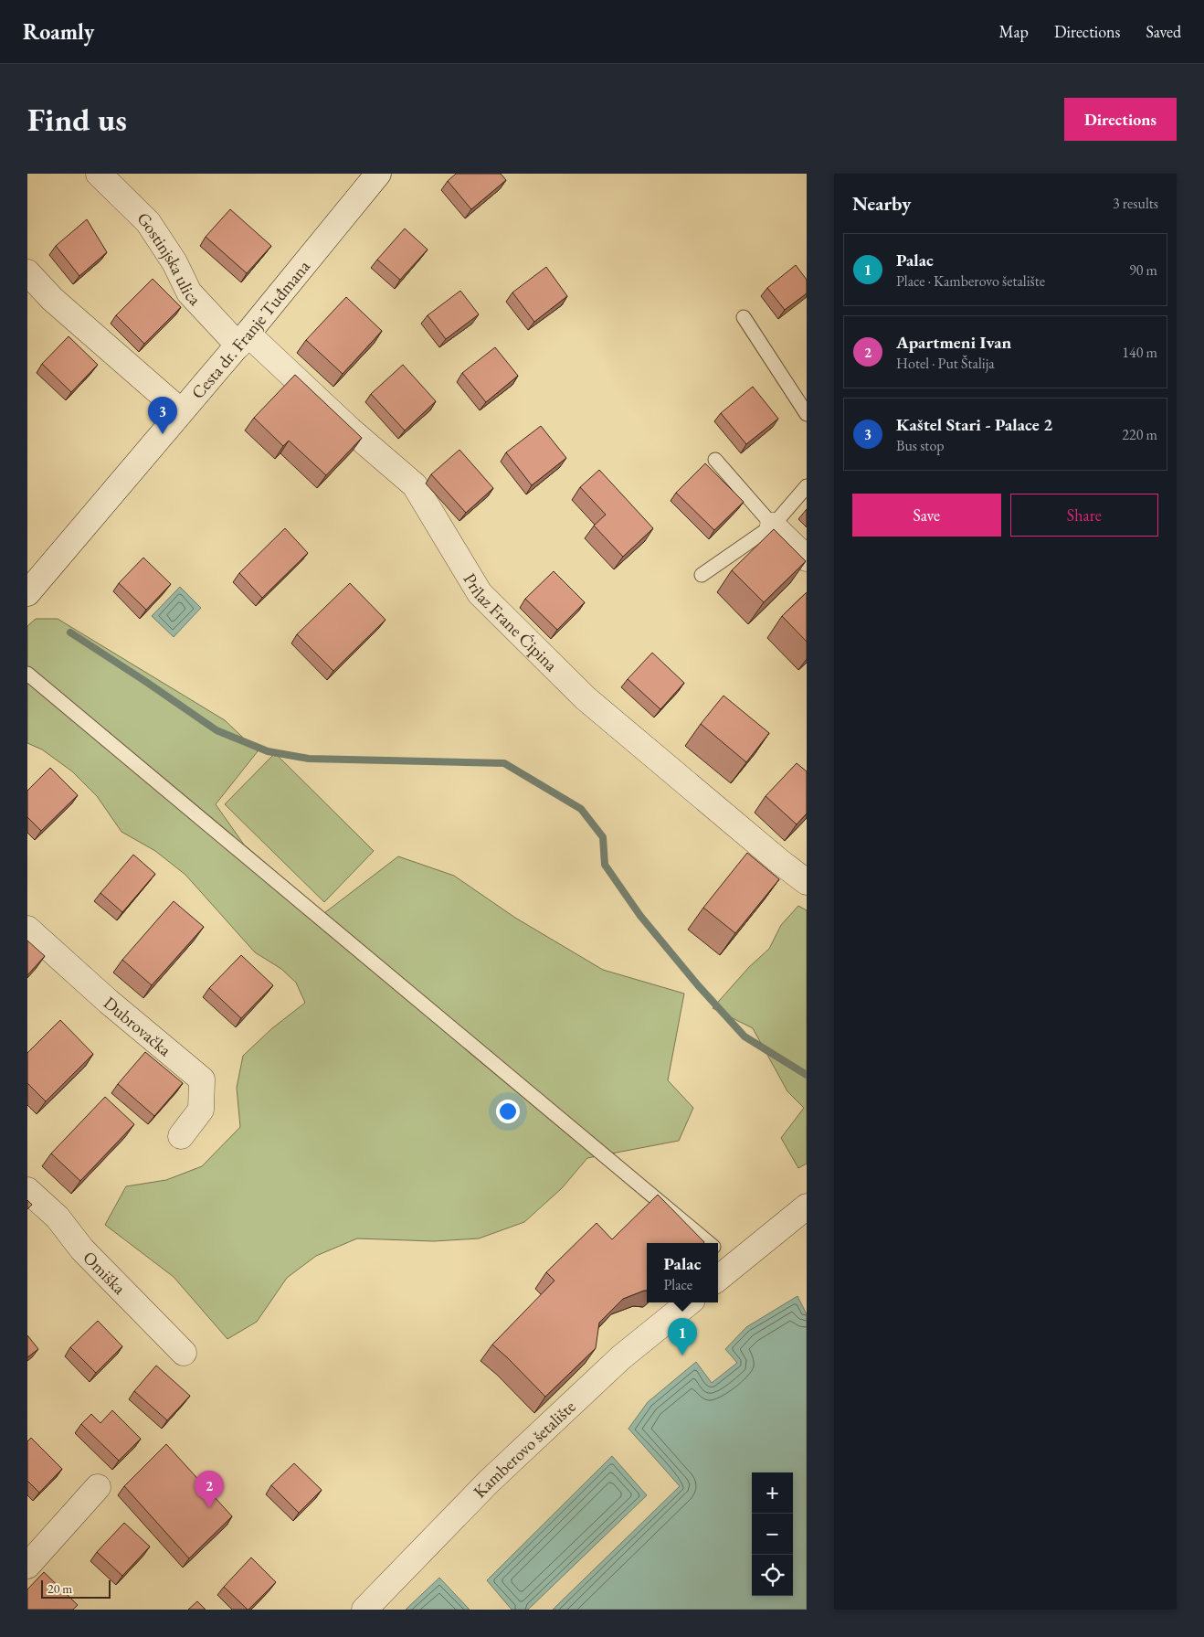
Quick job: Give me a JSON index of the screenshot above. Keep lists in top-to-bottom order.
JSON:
{
  "streets": {
    "street": [
      "Gostinjska ulica",
      "Cesta dr. Franje Tuđmana",
      "Prilaz Frane Ćipina",
      "Dubrovačka",
      "Omiška",
      "Kamberovo šetalište"
    ]
  },
  "crossings": [
    ["Gostinjska ulica", "Cesta dr. Franje Tuđmana"],
    ["Gostinjska ulica", "Prilaz Frane Ćipina"],
    ["Cesta dr. Franje Tuđmana", "Prilaz Frane Ćipina"]
  ],
  "scale_bar": "20 m",
  "page": {
    "header": "Roamly",
    "nav": ["Map", "Directions", "Saved"],
    "buttons": [
      "Directions",
      ["Save", "Share"]
    ],
    "title": "Find us",
    "heading": ["Nearby", "3 results"],
    "list": [
      {
        "mark": "1",
        "name": "Palac",
        "note": "Place · Kamberovo šetalište",
        "value": "90 m"
      },
      {
        "mark": "2",
        "name": "Apartmeni Ivan",
        "note": "Hotel · Put Štalija",
        "value": "140 m"
      },
      {
        "mark": "3",
        "name": "Kaštel Stari - Palace 2",
        "note": "Bus stop",
        "value": "220 m"
      }
    ],
    "pins": ["3", "1", "2"],
    "popup": ["Palac", "Place"],
    "map_buttons": ["+", "−"],
    "scale": "20 m"
  }
}
